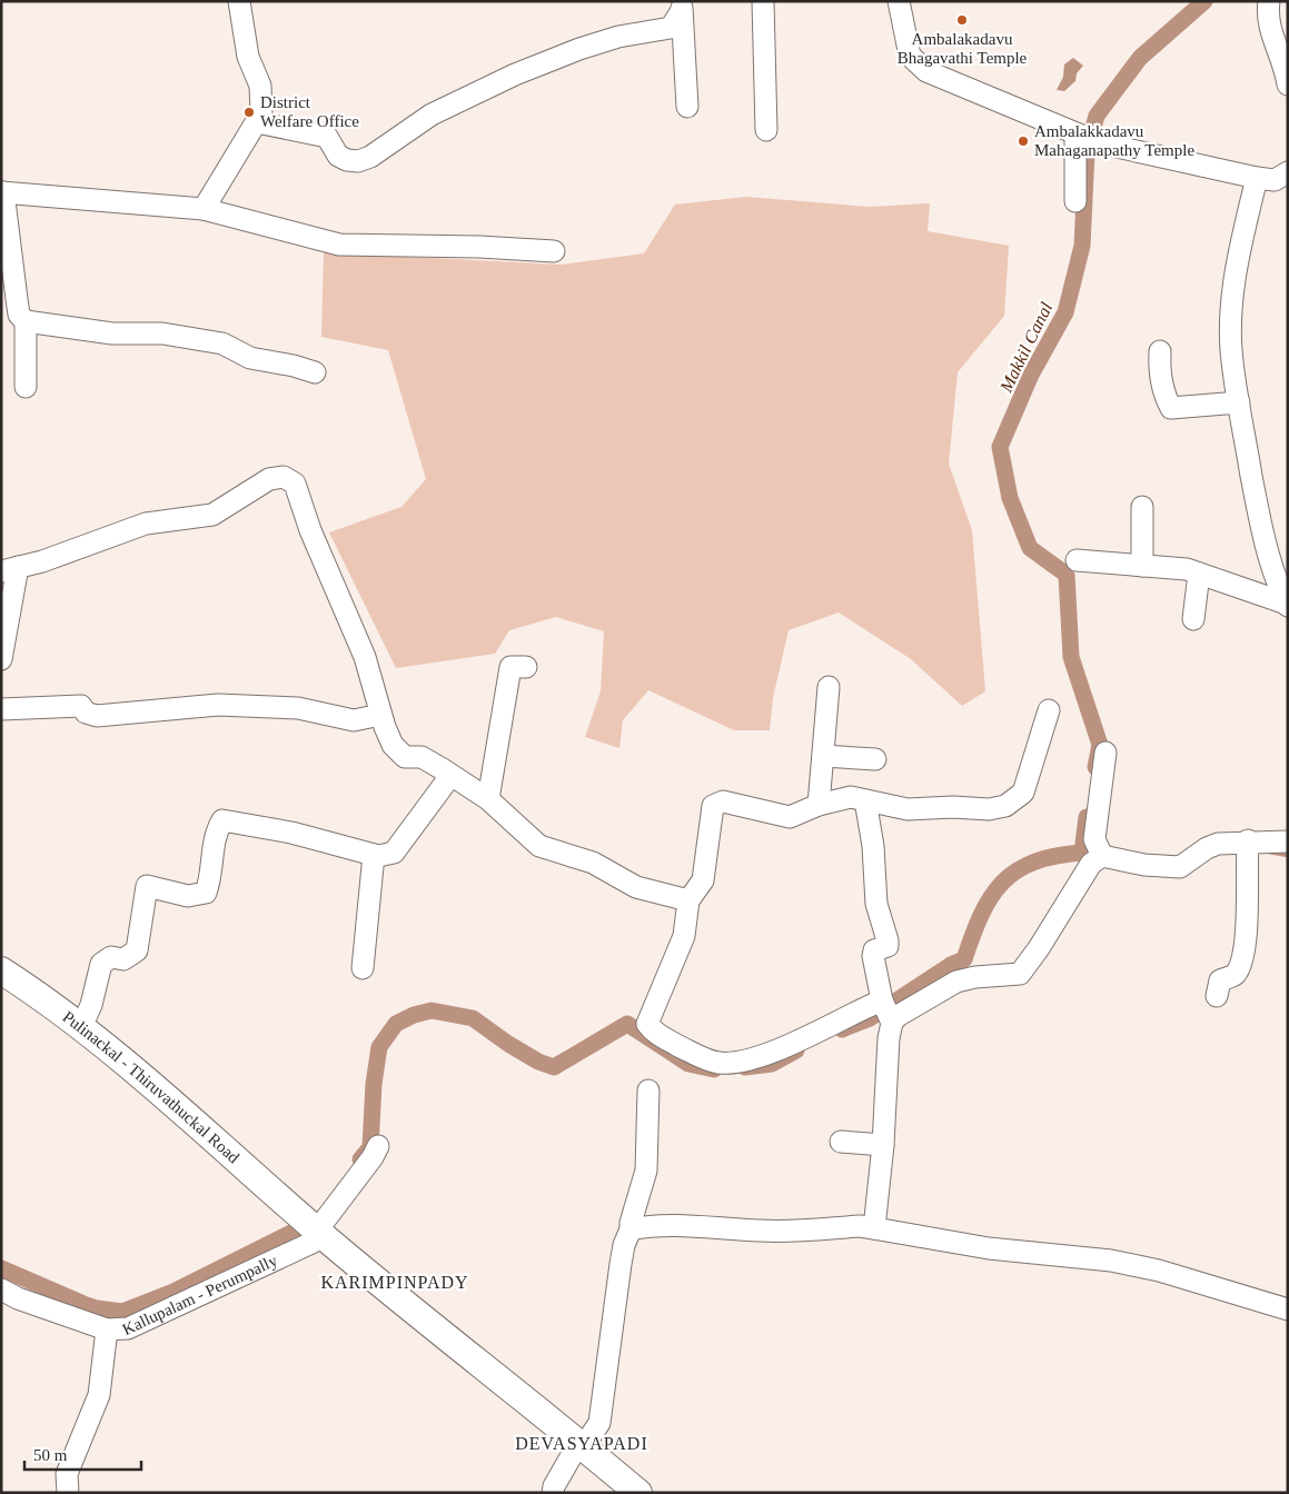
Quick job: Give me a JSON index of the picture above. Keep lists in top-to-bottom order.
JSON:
{
  "streets": {
    "main road": ["Pulinackal - Thiruvathuckal Road"],
    "street": ["Kallupalam - Perumpally"]
  },
  "crossings": [
    ["Pulinackal - Thiruvathuckal Road", "Kallupalam - Perumpally"]
  ],
  "districts": ["KARIMPINPADY", "DEVASYAPADI"],
  "water": ["Makkil Canal"],
  "places": ["Ambalakadavu Bhagavathi Temple", "District Welfare Office", "Ambalakkadavu Mahaganapathy Temple"],
  "scale_bar": "50 m"
}
